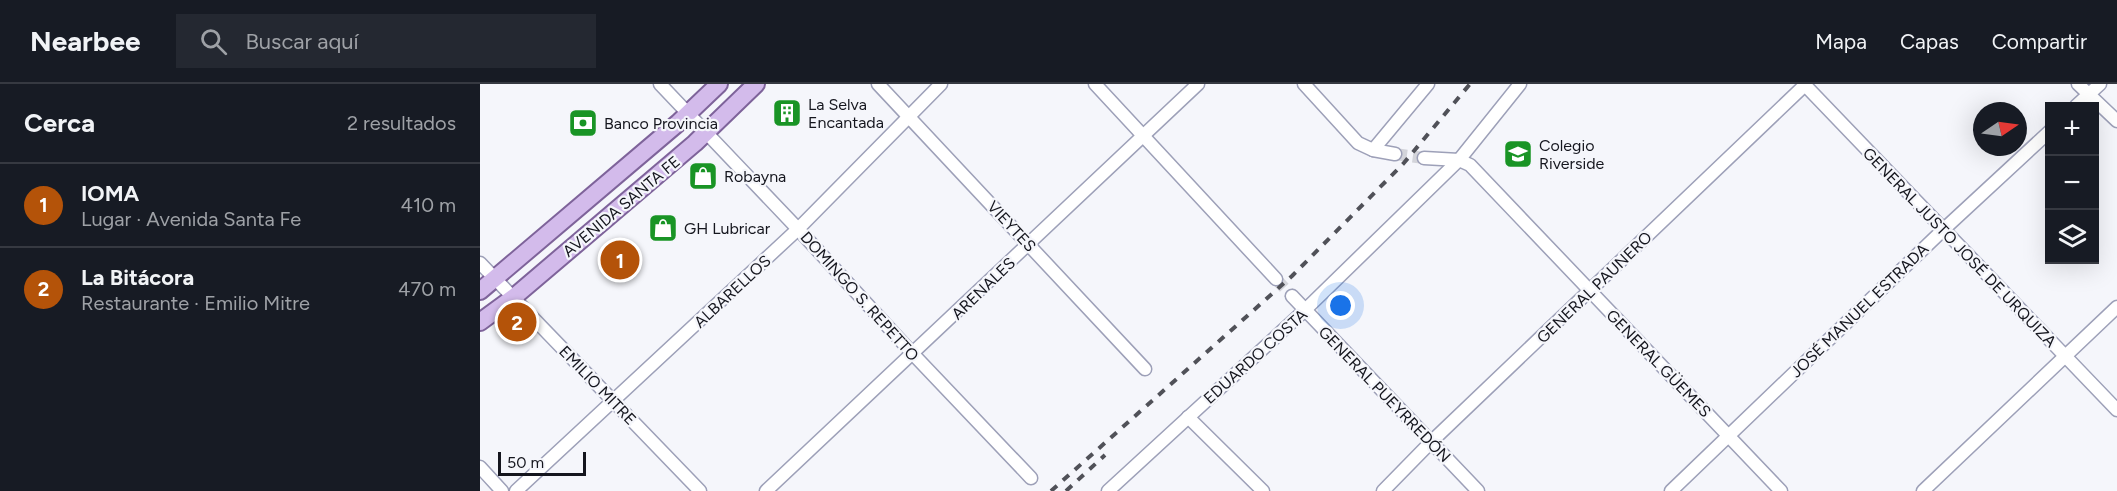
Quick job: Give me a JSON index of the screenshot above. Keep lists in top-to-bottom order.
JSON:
{
  "streets": {
    "main road": ["AVENIDA SANTA FE"],
    "street": [
      "VIEYTES",
      "GENERAL JUSTO JOSÉ DE URQUIZA",
      "GENERAL PAUNERO",
      "ARENALES",
      "ALBARELLOS",
      "DOMINGO S. REPETTO",
      "JOSÉ MANUEL ESTRADA",
      "EDUARDO COSTA",
      "GENERAL GÜEMES",
      "EMILIO MITRE",
      "GENERAL PUEYRREDÓN"
    ]
  },
  "crossings": [
    ["AVENIDA SANTA FE", "DOMINGO S. REPETTO"],
    ["AVENIDA SANTA FE", "EMILIO MITRE"],
    ["VIEYTES", "ARENALES"],
    ["VIEYTES", "ALBARELLOS"],
    ["GENERAL JUSTO JOSÉ DE URQUIZA", "GENERAL PAUNERO"],
    ["GENERAL JUSTO JOSÉ DE URQUIZA", "JOSÉ MANUEL ESTRADA"],
    ["GENERAL PAUNERO", "GENERAL GÜEMES"],
    ["GENERAL PAUNERO", "GENERAL PUEYRREDÓN"],
    ["ARENALES", "DOMINGO S. REPETTO"],
    ["ALBARELLOS", "DOMINGO S. REPETTO"],
    ["ALBARELLOS", "EMILIO MITRE"],
    ["JOSÉ MANUEL ESTRADA", "GENERAL GÜEMES"],
    ["EDUARDO COSTA", "GENERAL GÜEMES"],
    ["EDUARDO COSTA", "GENERAL PUEYRREDÓN"]
  ],
  "places": {
    "building": ["La Selva Encantada"],
    "bank": ["Banco Provincia"],
    "school or university": ["Colegio Riverside"],
    "shop": ["Robayna", "GH Lubricar"]
  },
  "scale_bar": "50 m",
  "north": "right",
  "page": {
    "header": "Nearbee",
    "search": "Buscar aquí",
    "nav": ["Mapa", "Capas", "Compartir"],
    "heading": ["Cerca", "2 resultados"],
    "map_buttons": ["+", "−"],
    "list": [
      {
        "mark": "1",
        "name": "IOMA",
        "note": "Lugar · Avenida Santa Fe",
        "value": "410 m"
      },
      {
        "mark": "2",
        "name": "La Bitácora",
        "note": "Restaurante · Emilio Mitre",
        "value": "470 m"
      }
    ],
    "pins": ["1", "2"],
    "scale": "50 m"
  }
}
